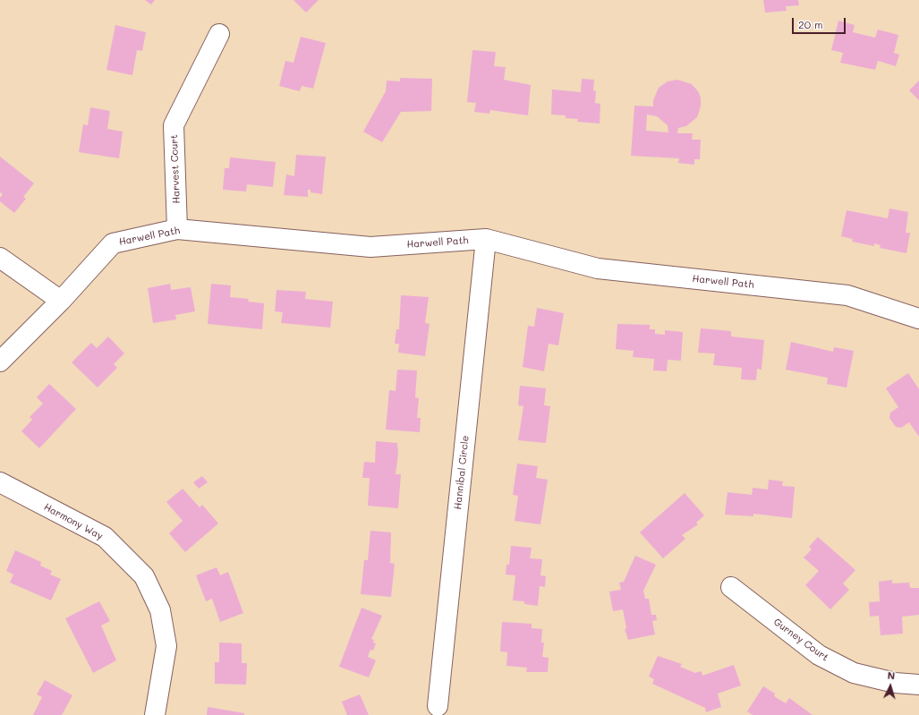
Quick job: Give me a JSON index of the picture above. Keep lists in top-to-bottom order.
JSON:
{
  "streets": {
    "street": [
      "Harvest Court",
      "Harwell Path",
      "Hannibal Circle",
      "Harmony Way",
      "Gurney Court"
    ]
  },
  "crossings": [
    ["Harvest Court", "Harwell Path"],
    ["Harwell Path", "Hannibal Circle"]
  ],
  "scale_bar": "20 m",
  "north": "top"
}
